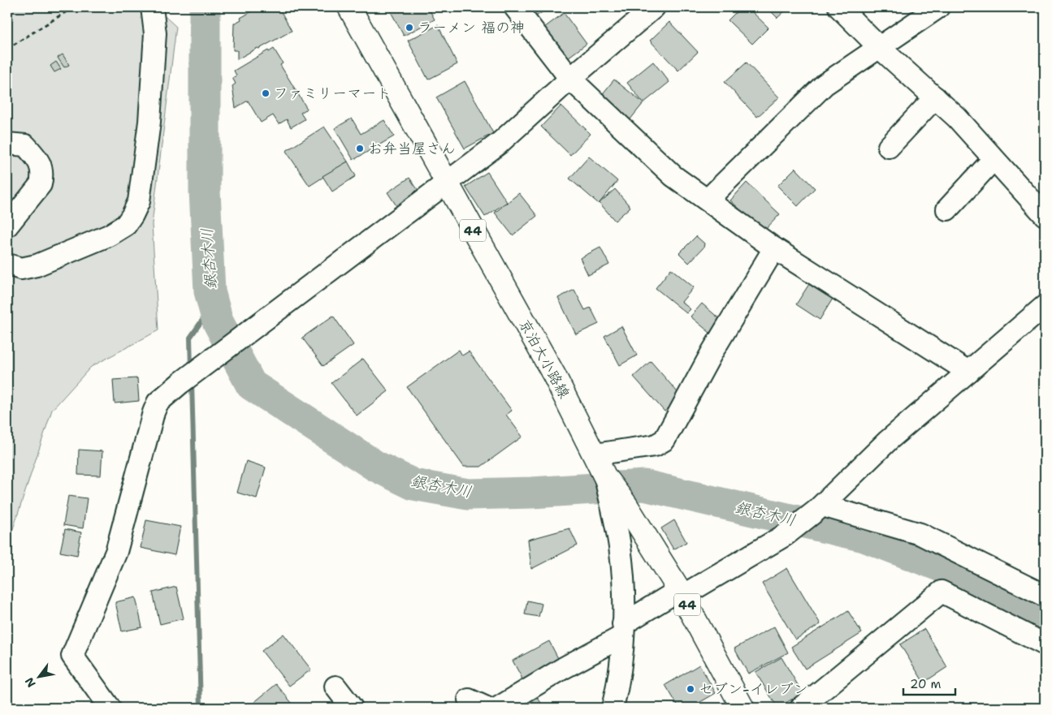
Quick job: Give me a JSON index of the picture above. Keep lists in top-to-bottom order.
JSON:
{
  "streets": {
    "main road": ["44", "京泊大小路線"]
  },
  "water": ["銀杏木川"],
  "places": [
    "ラーメン 福の神",
    "ファミリーマート",
    "お弁当屋さん",
    "セブン-イレブン"
  ],
  "scale_bar": "20 m",
  "north": "bottom left"
}
